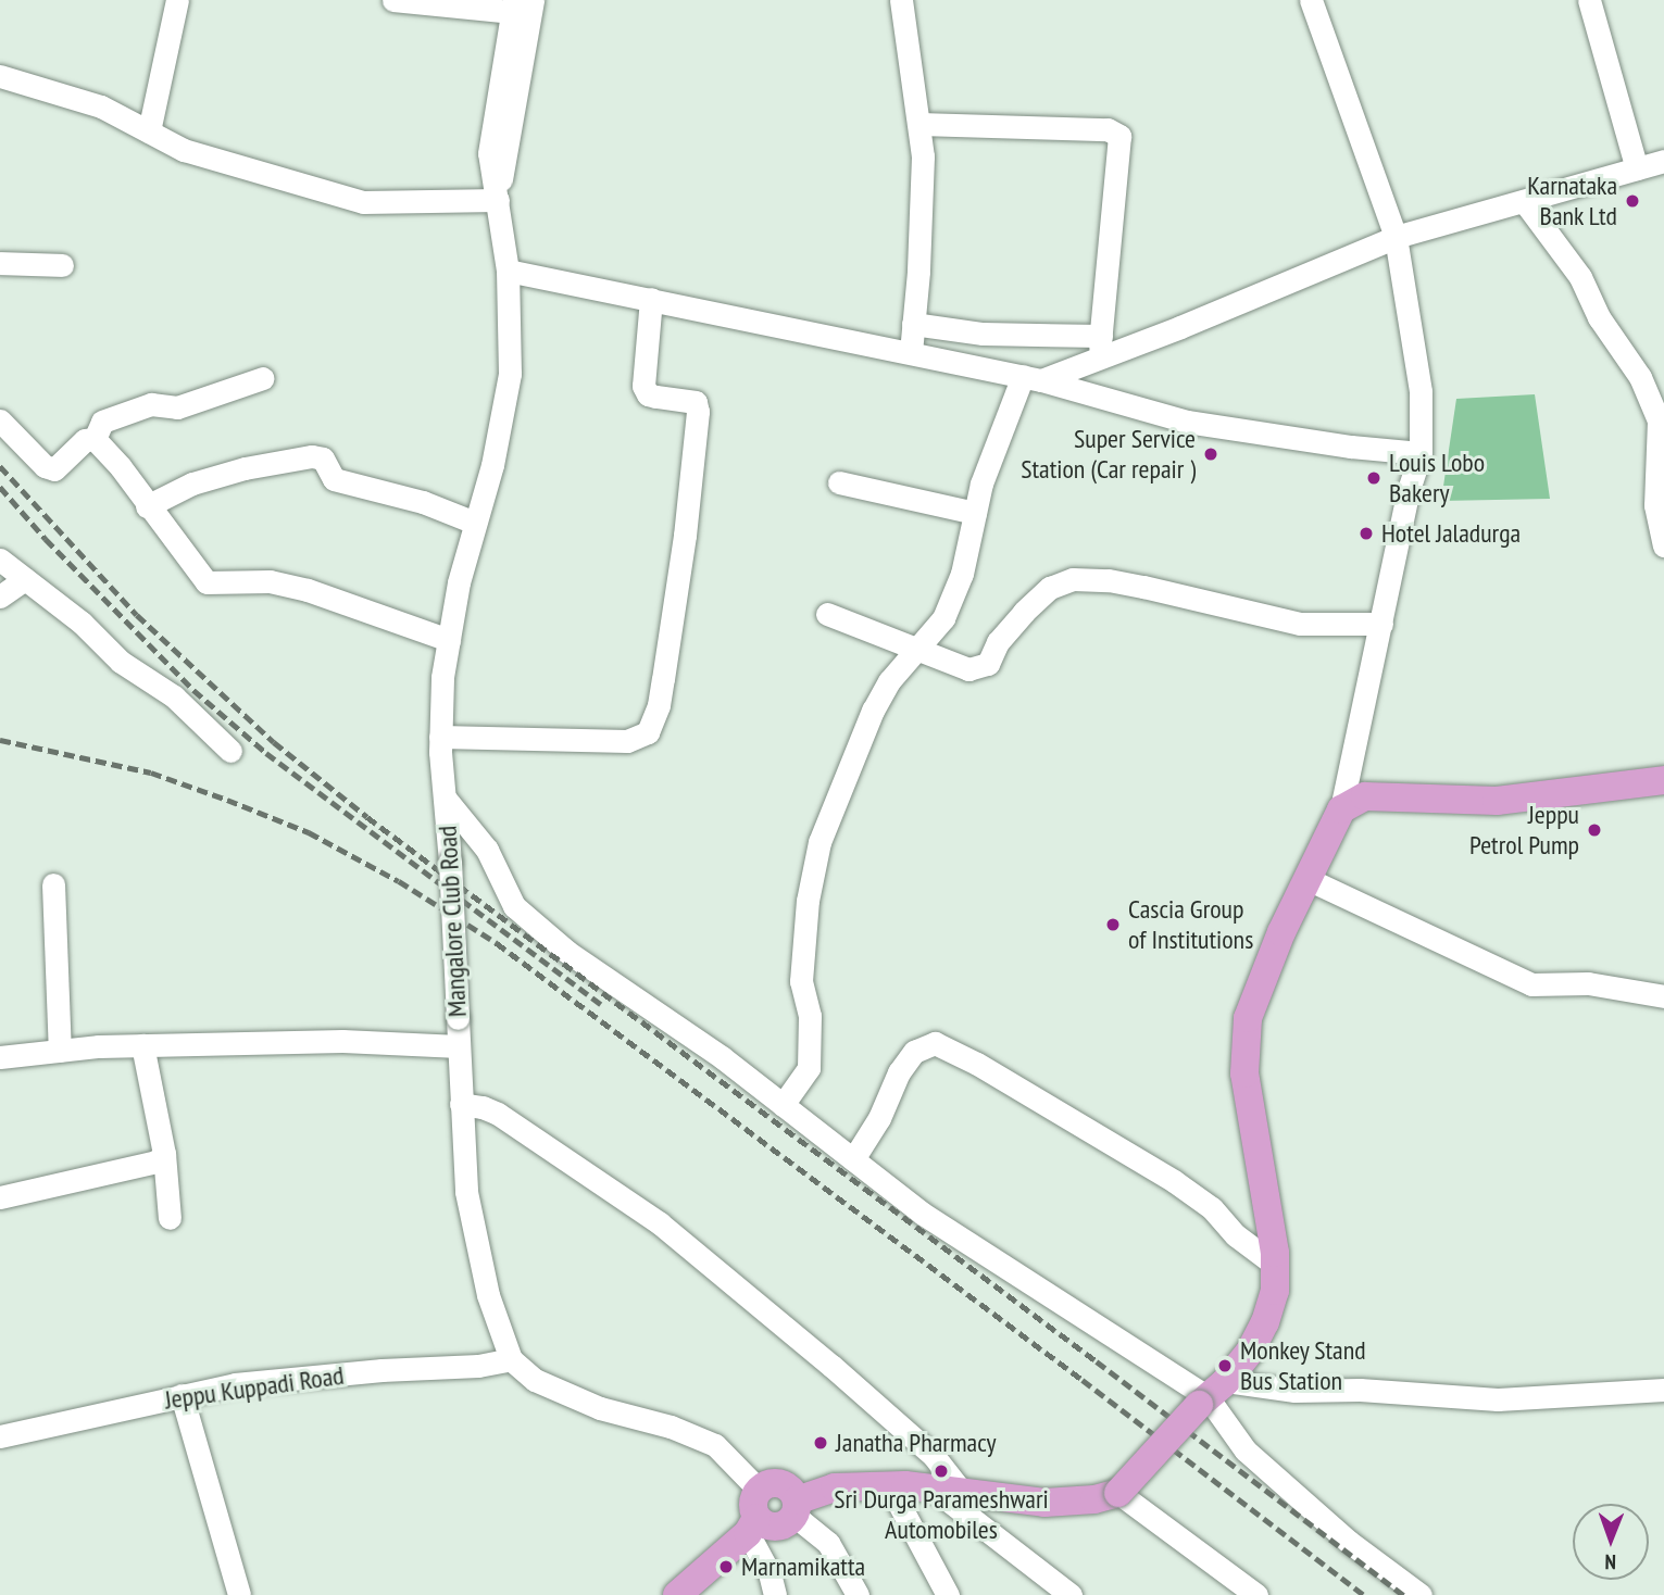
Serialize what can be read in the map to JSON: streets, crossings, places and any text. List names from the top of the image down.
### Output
{
  "streets": {
    "street": ["Mangalore Club Road", "Jeppu Kuppadi Road"]
  },
  "crossings": [
    ["Mangalore Club Road", "Jeppu Kuppadi Road"]
  ],
  "places": [
    "Karnataka Bank Ltd",
    "Super Service Station (Car repair )",
    "Louis Lobo Bakery",
    "Hotel Jaladurga",
    "Jeppu Petrol Pump",
    "Cascia Group of Institutions",
    "Monkey Stand Bus Station",
    "Janatha Pharmacy",
    "Sri Durga Parameshwari Automobiles",
    "Marnamikatta"
  ],
  "north": "bottom"
}
